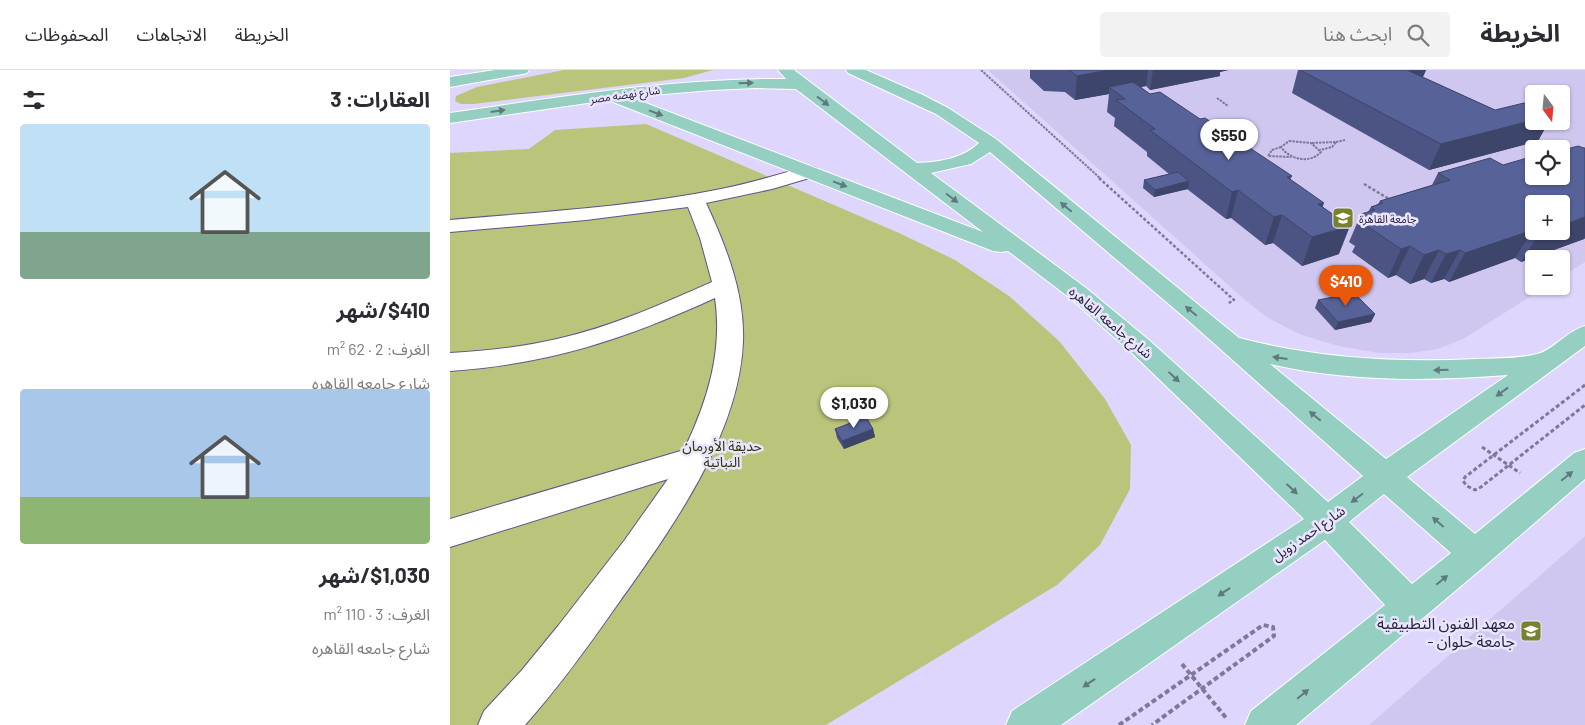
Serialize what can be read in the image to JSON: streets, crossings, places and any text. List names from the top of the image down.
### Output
{
  "streets": {
    "main road": ["شارع نهضه مصر", "شارع جامعه القاهره", "شارع احمد زويل"]
  },
  "crossings": [
    ["شارع نهضه مصر", "شارع جامعه القاهره"],
    ["شارع جامعه القاهره", "شارع احمد زويل"]
  ],
  "parks": ["حديقة الأورمان النباتية"],
  "places": {
    "school or university": ["جامعة القاهرة", "معهد الفنون التطبيقية - جامعة حلوان"]
  },
  "north": "bottom",
  "page": {
    "header": "الخريطة",
    "search": "ابحث هنا",
    "nav": ["الخريطة", "الاتجاهات", "المحفوظات"],
    "heading": "العقارات: 3",
    "map_buttons": ["+", "−"],
    "price": ["$550", "$410", "$1,030"],
    "list": [
      {
        "name": "$410/شهر",
        "note": "الغرف: 2 · 62 m² · شارع جامعه القاهره"
      },
      {
        "name": "$1,030/شهر",
        "note": "الغرف: 3 · 110 m² · شارع جامعه القاهره"
      }
    ]
  }
}
